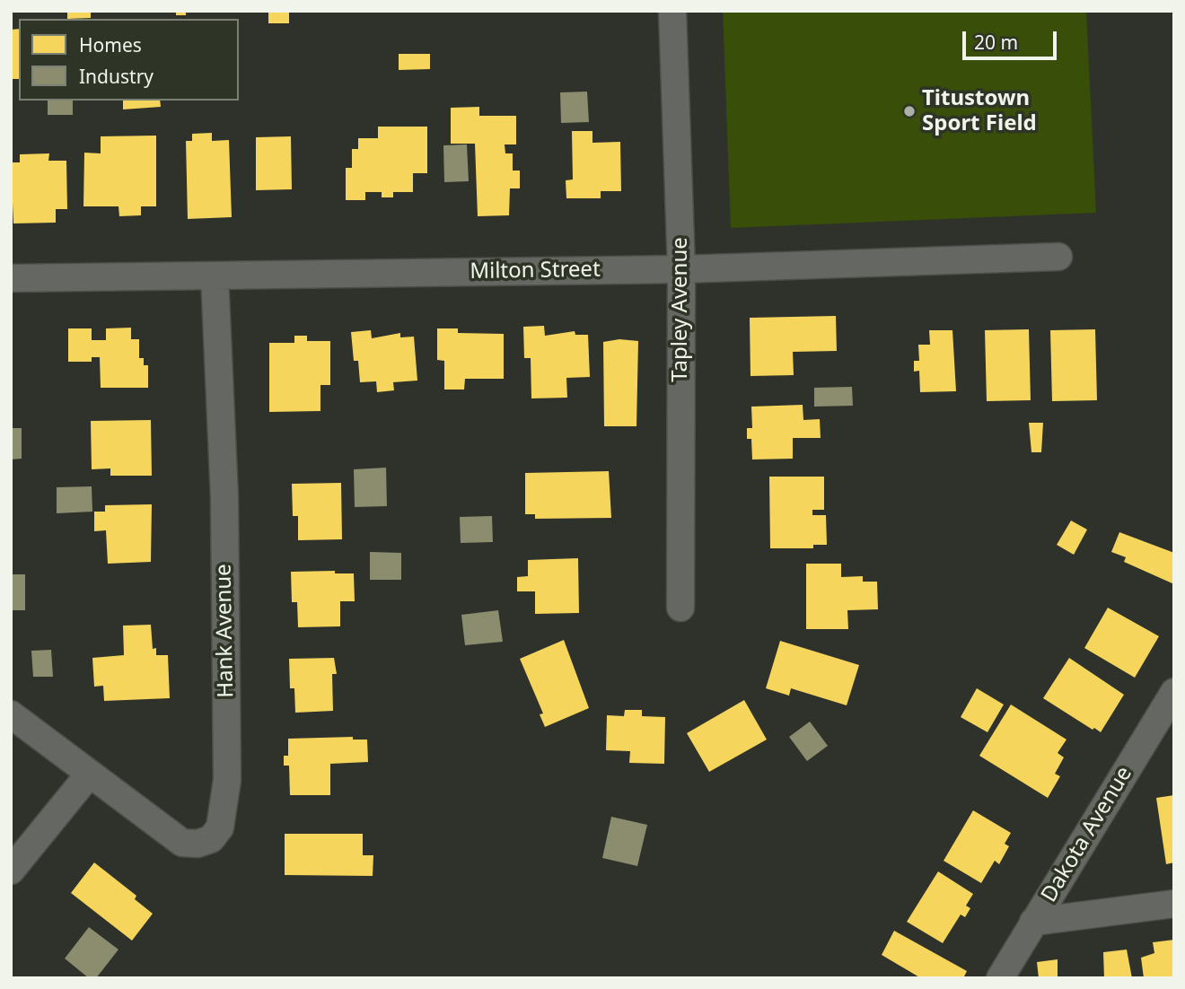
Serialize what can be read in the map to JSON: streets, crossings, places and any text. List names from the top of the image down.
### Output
{
  "streets": {
    "street": [
      "Milton Street",
      "Tapley Avenue",
      "Hank Avenue",
      "Dakota Avenue"
    ]
  },
  "crossings": [
    ["Milton Street", "Tapley Avenue"],
    ["Milton Street", "Hank Avenue"]
  ],
  "places": ["Titustown Sport Field"],
  "legend": ["Homes", "Industry"],
  "scale_bar": "20 m"
}
